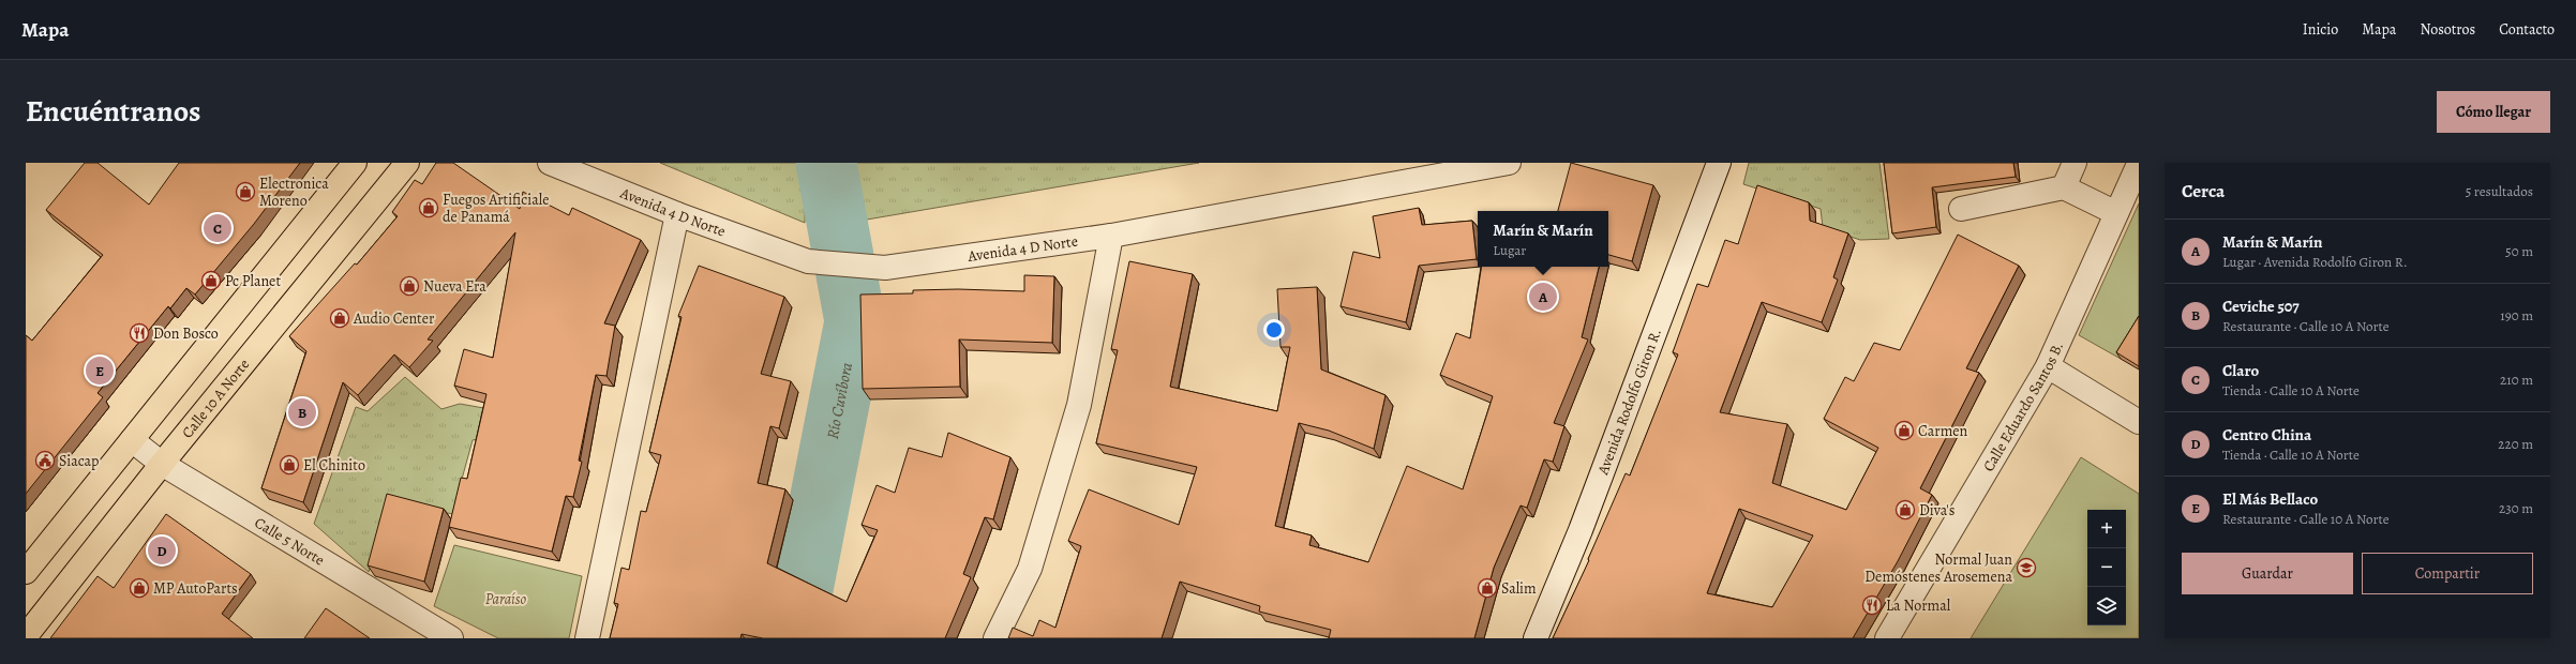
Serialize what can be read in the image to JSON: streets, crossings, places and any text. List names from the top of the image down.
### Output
{
  "streets": {
    "main road": ["Calle 10 A Norte"],
    "street": [
      "Avenida 4 D Norte",
      "Avenida Rodolfo Giron R.",
      "Calle Eduardo Santos B.",
      "Calle 5 Norte"
    ]
  },
  "crossings": [
    ["Calle 10 A Norte", "Calle 5 Norte"]
  ],
  "water": ["Río Cuvíbora"],
  "parks": ["Paraíso"],
  "places": {
    "shop": [
      "Electronica Moreno",
      "Fuegos Artificiale de Panamá",
      "Pc Planet",
      "Nueva Era",
      "Audio Center",
      "Carmen",
      "El Chinito",
      "Diva's",
      "MP AutoParts",
      "Salim"
    ],
    "restaurant": ["Don Bosco", "La Normal"],
    "public building": ["Siacap"],
    "school or university": ["Normal Juan Demóstenes Arosemena"]
  },
  "page": {
    "header": "Mapa",
    "nav": [
      "Inicio",
      "Mapa",
      "Nosotros",
      "Contacto"
    ],
    "title": "Encuéntranos",
    "buttons": [
      "Cómo llegar",
      ["Guardar", "Compartir"]
    ],
    "heading": ["Cerca", "5 resultados"],
    "popup": ["Marín & Marín", "Lugar"],
    "pins": [
      "C",
      "A",
      "E",
      "B",
      "D"
    ],
    "list": [
      {
        "mark": "A",
        "name": "Marín & Marín",
        "note": "Lugar · Avenida Rodolfo Giron R.",
        "value": "50 m"
      },
      {
        "mark": "B",
        "name": "Ceviche 507",
        "note": "Restaurante · Calle 10 A Norte",
        "value": "190 m"
      },
      {
        "mark": "C",
        "name": "Claro",
        "note": "Tienda · Calle 10 A Norte",
        "value": "210 m"
      },
      {
        "mark": "D",
        "name": "Centro China",
        "note": "Tienda · Calle 10 A Norte",
        "value": "220 m"
      },
      {
        "mark": "E",
        "name": "El Más Bellaco",
        "note": "Restaurante · Calle 10 A Norte",
        "value": "230 m"
      }
    ],
    "map_buttons": ["+", "−"]
  }
}
